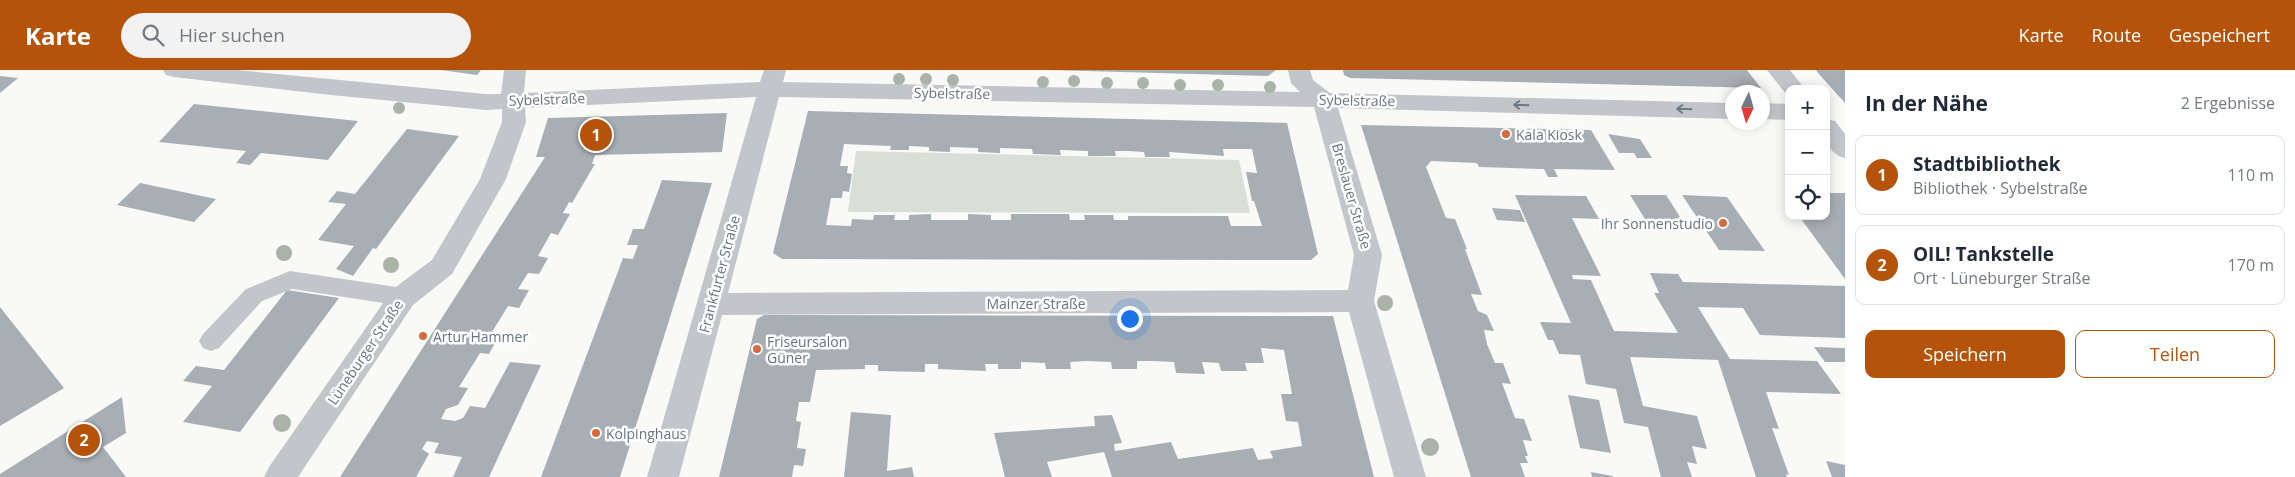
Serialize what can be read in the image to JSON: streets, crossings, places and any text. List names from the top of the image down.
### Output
{
  "streets": {
    "street": [
      "Sybelstraße",
      "Breslauer Straße",
      "Frankfurter Straße",
      "Mainzer Straße",
      "Lüneburger Straße"
    ]
  },
  "crossings": [
    ["Sybelstraße", "Breslauer Straße"],
    ["Sybelstraße", "Frankfurter Straße"],
    ["Sybelstraße", "Lüneburger Straße"],
    ["Breslauer Straße", "Mainzer Straße"],
    ["Frankfurter Straße", "Mainzer Straße"]
  ],
  "places": [
    "Kala Kiosk",
    "Ihr Sonnenstudio",
    "Artur Hammer",
    "Friseursalon Güner",
    "Kolpinghaus"
  ],
  "north": "bottom",
  "page": {
    "header": "Karte",
    "search": "Hier suchen",
    "nav": ["Karte", "Route", "Gespeichert"],
    "heading": ["In der Nähe", "2 Ergebnisse"],
    "map_buttons": ["+", "−"],
    "pins": ["1", "2"],
    "list": [
      {
        "mark": "1",
        "name": "Stadtbibliothek",
        "note": "Bibliothek · Sybelstraße",
        "value": "110 m"
      },
      {
        "mark": "2",
        "name": "OIL! Tankstelle",
        "note": "Ort · Lüneburger Straße",
        "value": "170 m"
      }
    ],
    "buttons": ["Speichern", "Teilen"]
  }
}
